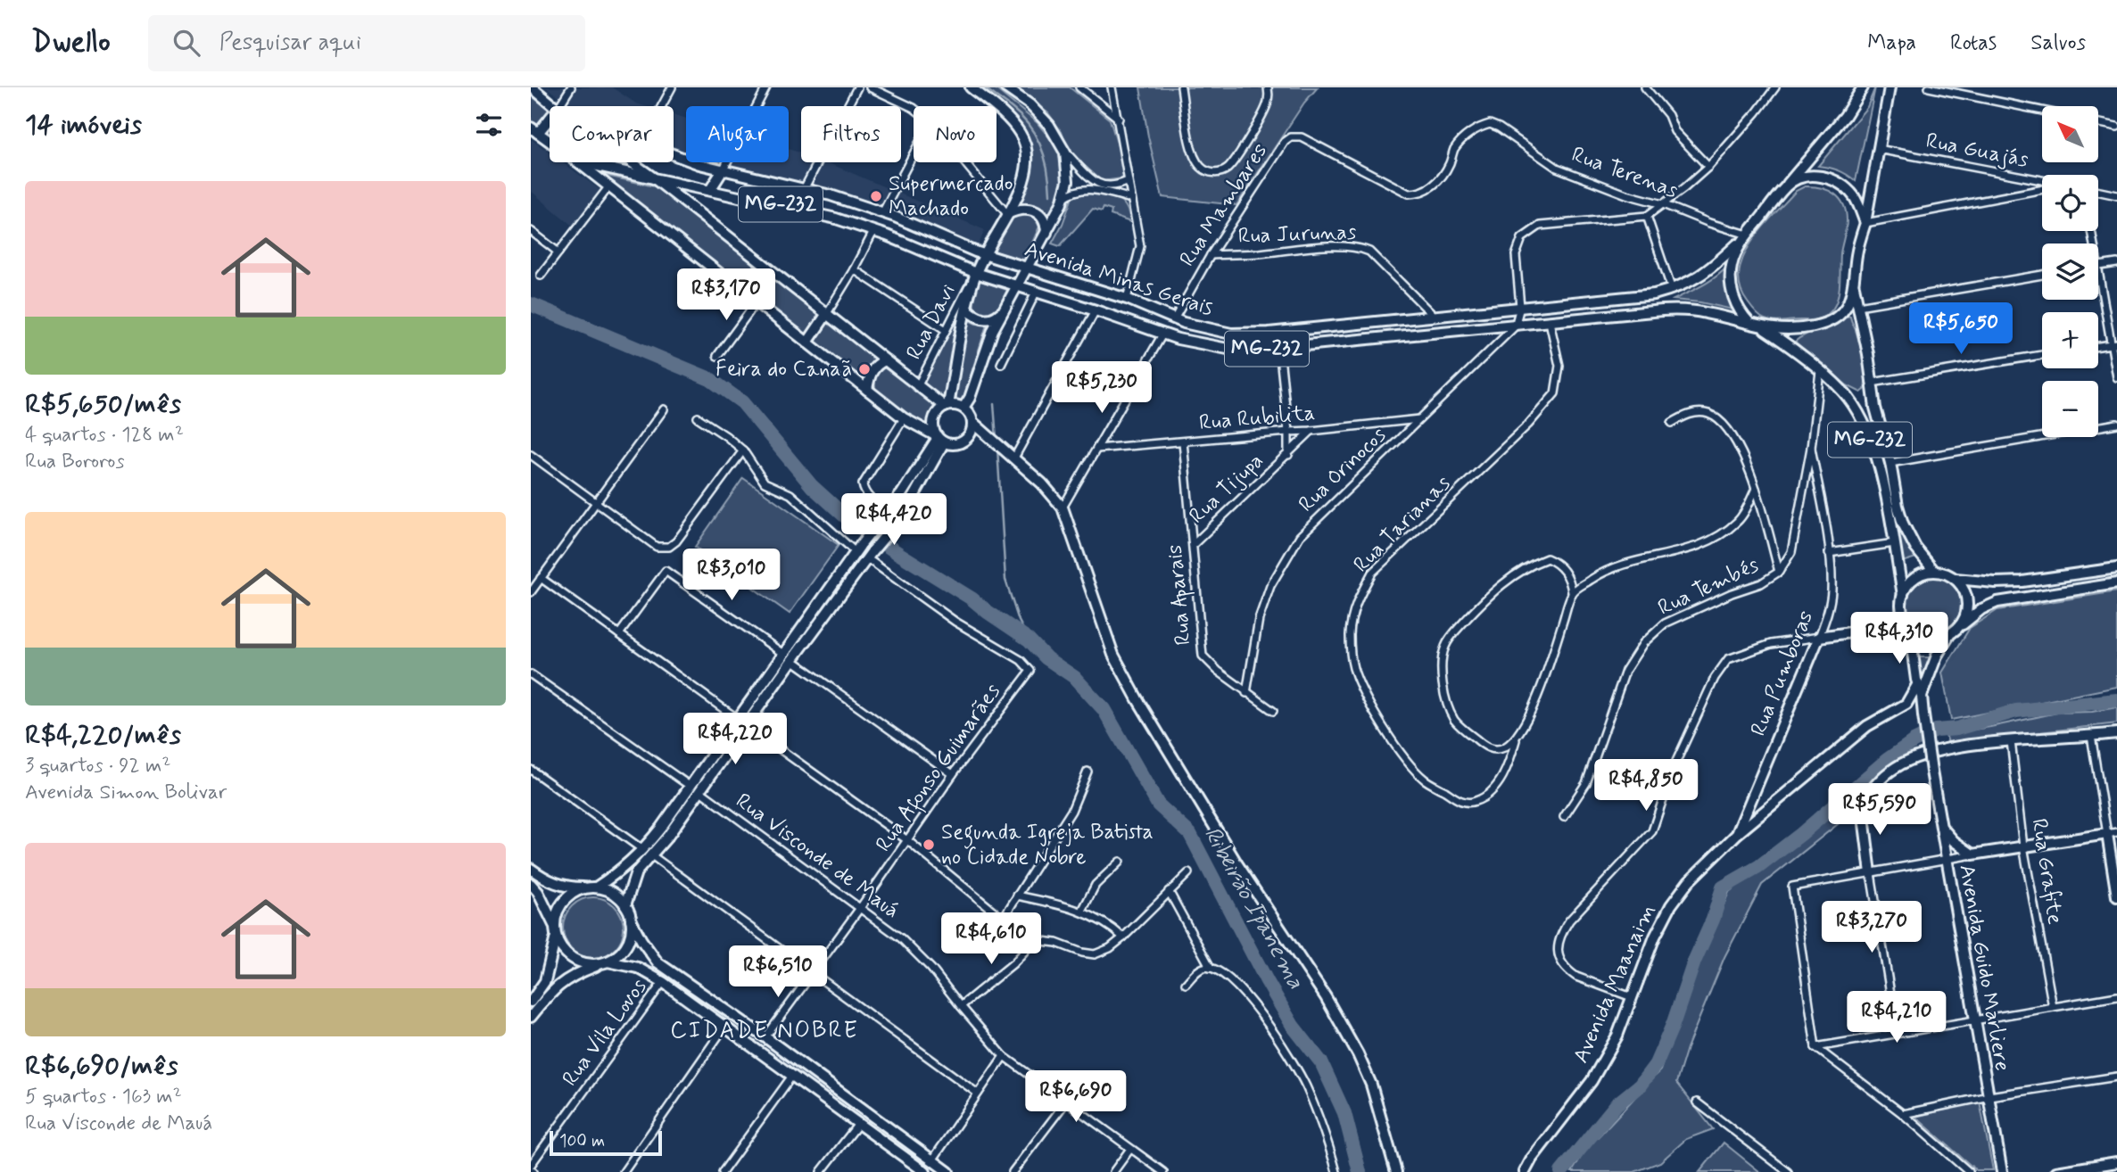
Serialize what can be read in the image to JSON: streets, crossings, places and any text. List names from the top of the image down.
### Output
{
  "streets": {
    "main road": [
      "MG-232",
      "Avenida Minas Gerais",
      "Rua Pumboras",
      "Avenida Guido Marliere",
      "Avenida Maanaim"
    ],
    "street": [
      "Rua Guajás",
      "Rua Terenas",
      "Rua Mambares",
      "Rua Jurunas",
      "Rua Davi",
      "Rua Rubilita",
      "Rua Orinocos",
      "Rua Tijupa",
      "Rua Tarianas",
      "Rua Tembés",
      "Rua Aparais",
      "Rua Afonso Guimarães",
      "Rua Visconde de Mauá",
      "Rua Grafite",
      "Rua Vila Lovos"
    ]
  },
  "crossings": [
    ["Rua Terenas", "MG-232"],
    ["Rua Terenas", "Rua Mambares"],
    ["Rua Terenas", "Avenida Minas Gerais"],
    ["MG-232", "Avenida Minas Gerais"],
    ["MG-232", "Rua Tembés"],
    ["MG-232", "Avenida Guido Marliere"],
    ["Rua Mambares", "Rua Jurunas"],
    ["Rua Mambares", "Avenida Minas Gerais"],
    ["Rua Jurunas", "Avenida Minas Gerais"],
    ["Avenida Minas Gerais", "Rua Davi"],
    ["Avenida Minas Gerais", "Rua Orinocos"],
    ["Avenida Minas Gerais", "Rua Tarianas"],
    ["Rua Rubilita", "Rua Orinocos"],
    ["Rua Rubilita", "Rua Tijupa"],
    ["Rua Rubilita", "Rua Aparais"],
    ["Rua Orinocos", "Rua Aparais"],
    ["Rua Tijupa", "Rua Aparais"],
    ["Rua Tembés", "Rua Pumboras"],
    ["Rua Pumboras", "Avenida Maanaim"],
    ["Rua Afonso Guimarães", "Rua Visconde de Mauá"],
    ["Avenida Guido Marliere", "Avenida Maanaim"]
  ],
  "districts": ["CIDADE NOBRE"],
  "water": ["Ribeirão Ipanema"],
  "places": ["Supermercado Machado", "Feira do Canaã", "Segunda Igreja Batista no Cidade Nobre"],
  "scale_bar": "100 m",
  "north": "top left",
  "page": {
    "header": "Dwello",
    "search": "Pesquisar aqui",
    "nav": ["Mapa", "Rotas", "Salvos"],
    "heading": "14 imóveis",
    "map_buttons": ["+", "−"],
    "chip": [
      "Comprar",
      "Alugar",
      "Filtros",
      "Novo"
    ],
    "list": [
      {
        "name": "R$5,650/mês",
        "note": "4 quartos · 128 m² · Rua Bororos"
      },
      {
        "name": "R$4,220/mês",
        "note": "3 quartos · 92 m² · Avenida Simon Bolivar"
      },
      {
        "name": "R$6,690/mês",
        "note": "5 quartos · 163 m² · Rua Visconde de Mauá"
      }
    ],
    "price": [
      "R$3,170",
      "R$5,650",
      "R$5,230",
      "R$4,420",
      "R$3,010",
      "R$4,310",
      "R$4,220",
      "R$4,850",
      "R$5,590",
      "R$3,270",
      "R$4,610",
      "R$6,510",
      "R$4,210",
      "R$6,690"
    ],
    "scale": "100 m"
  }
}
